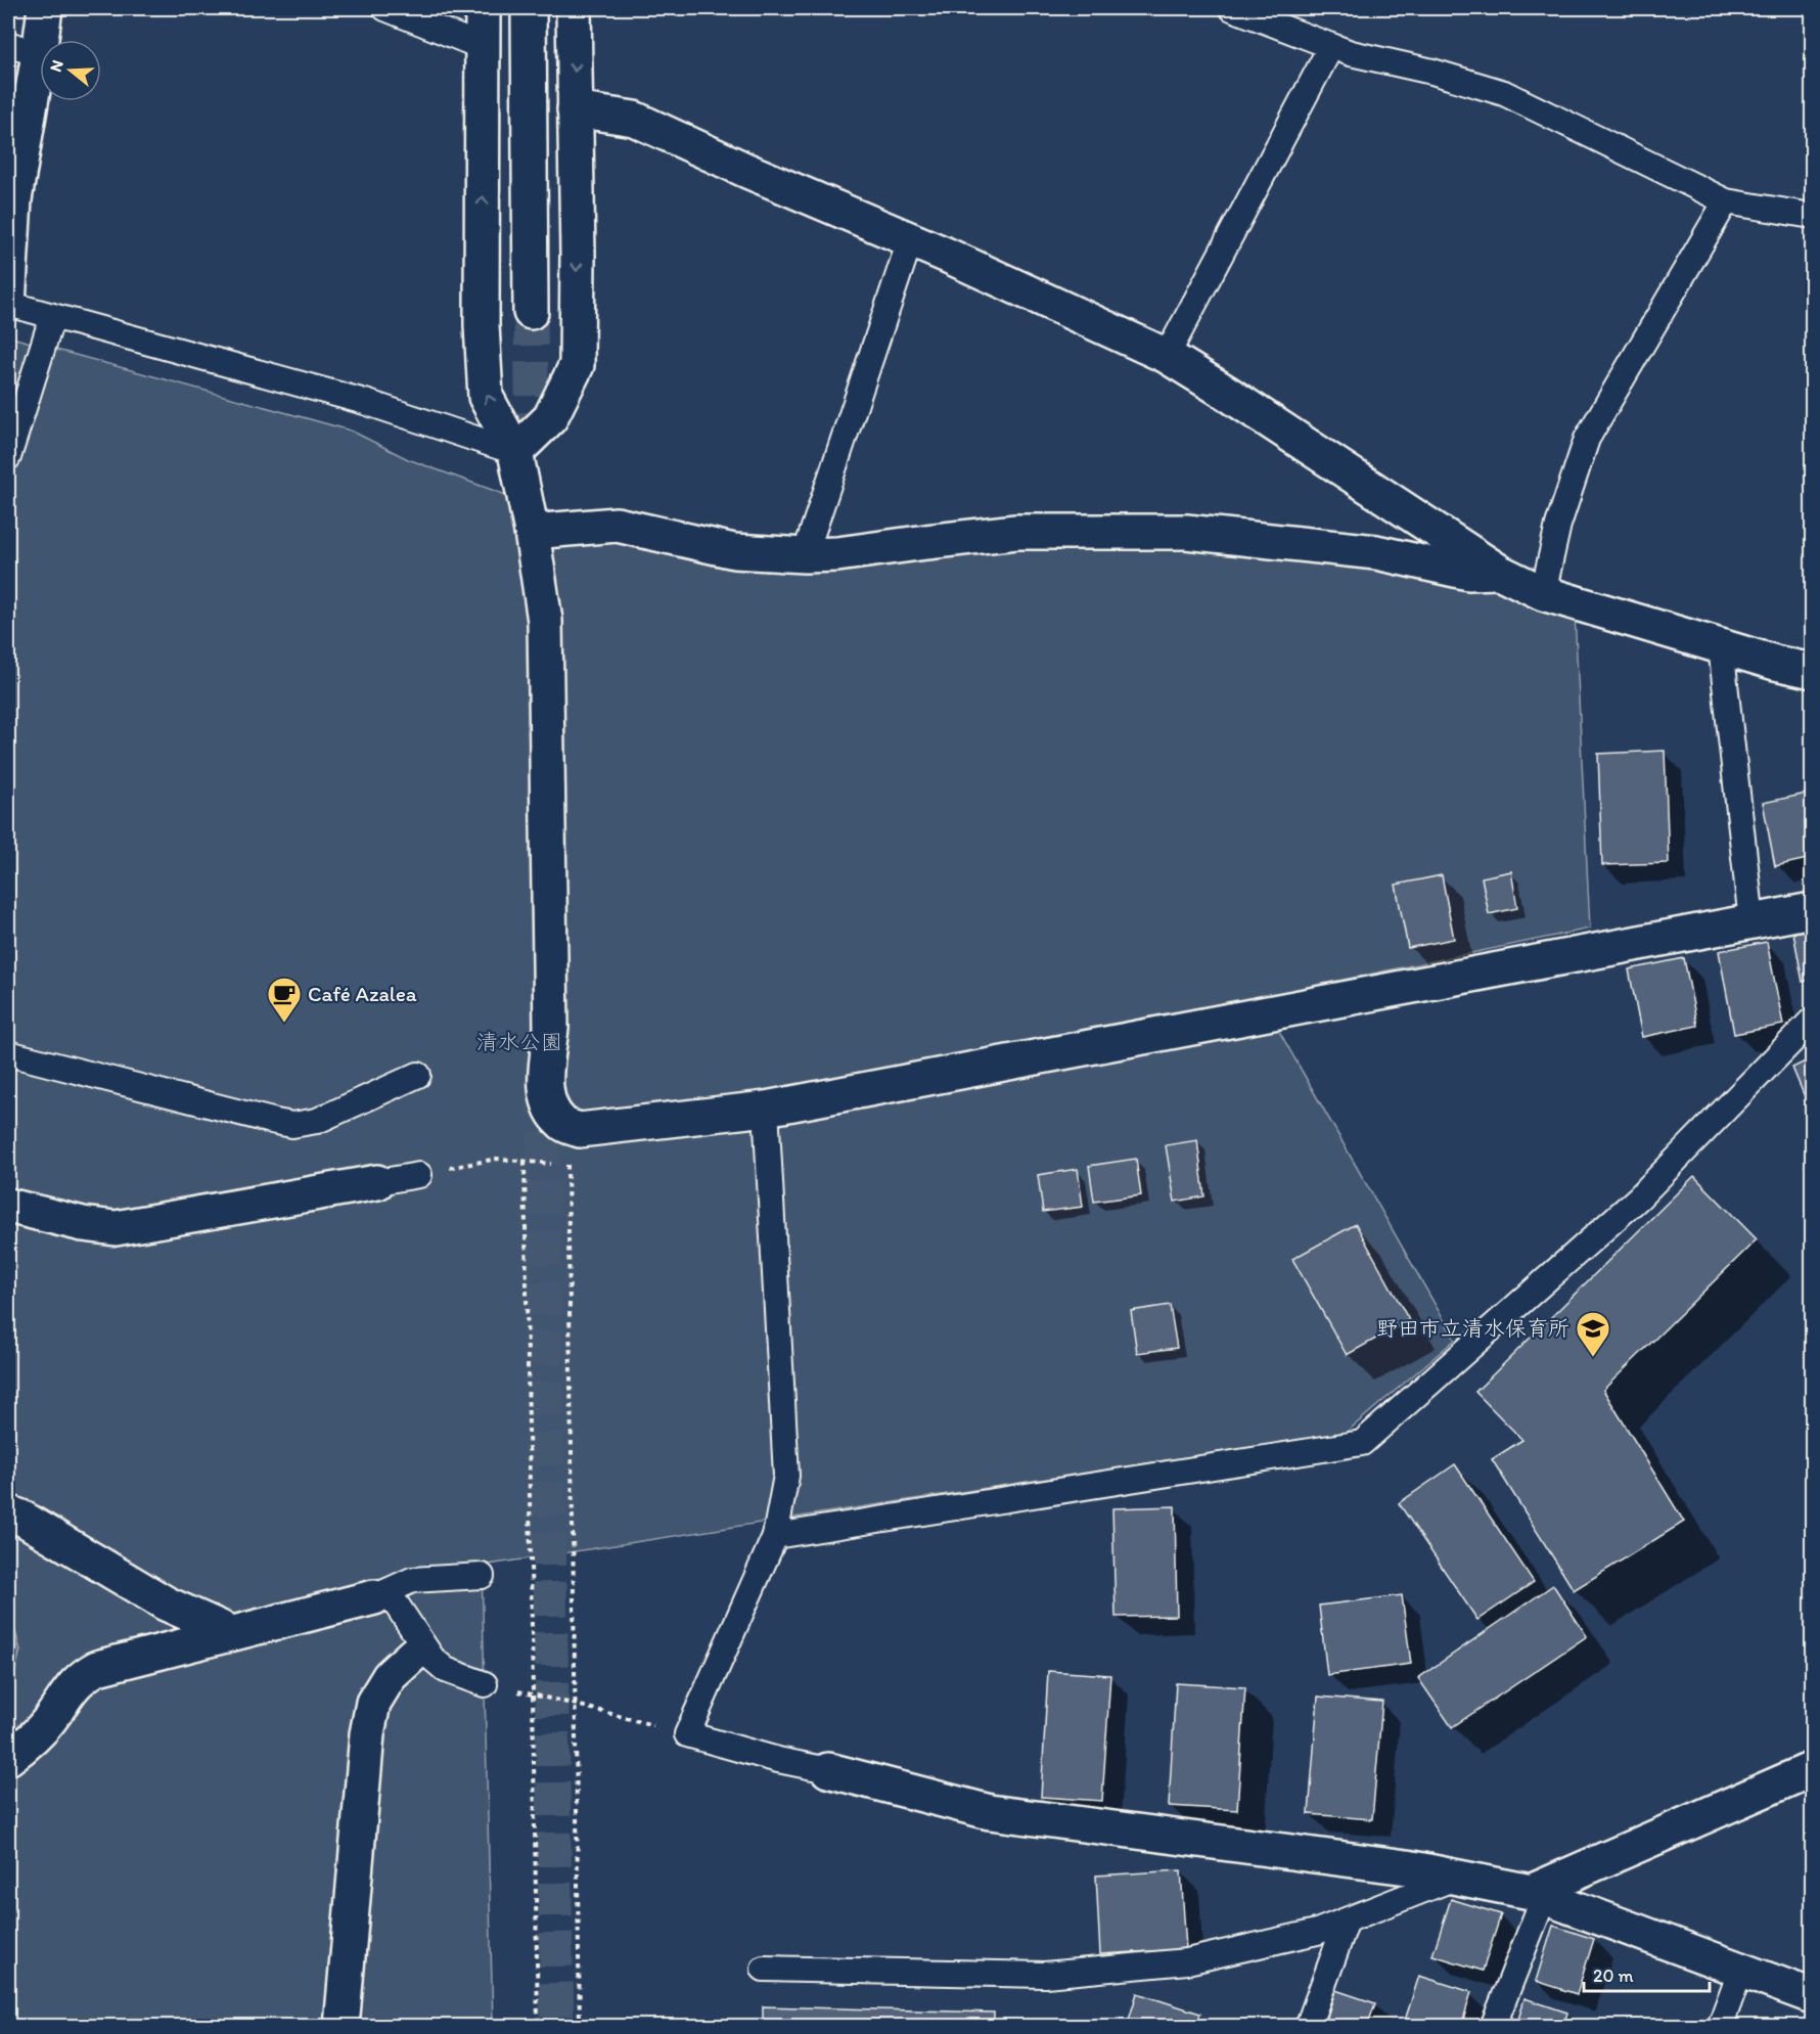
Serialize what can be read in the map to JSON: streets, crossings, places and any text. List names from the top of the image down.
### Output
{
  "parks": ["清水公園"],
  "places": {
    "cafe": ["Café Azalea"],
    "school or university": ["野田市立清水保育所"]
  },
  "scale_bar": "20 m",
  "north": "left"
}
